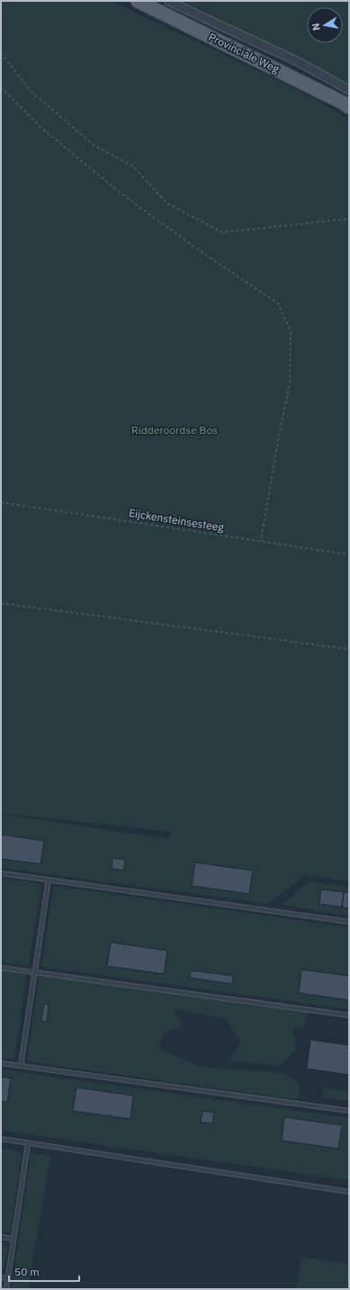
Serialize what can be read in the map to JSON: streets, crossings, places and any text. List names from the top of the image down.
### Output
{
  "streets": {
    "main road": ["Provinciale Weg"],
    "path": ["Eijckensteinsesteeg"]
  },
  "parks": ["Ridderoordse Bos"],
  "scale_bar": "50 m",
  "north": "left"
}
